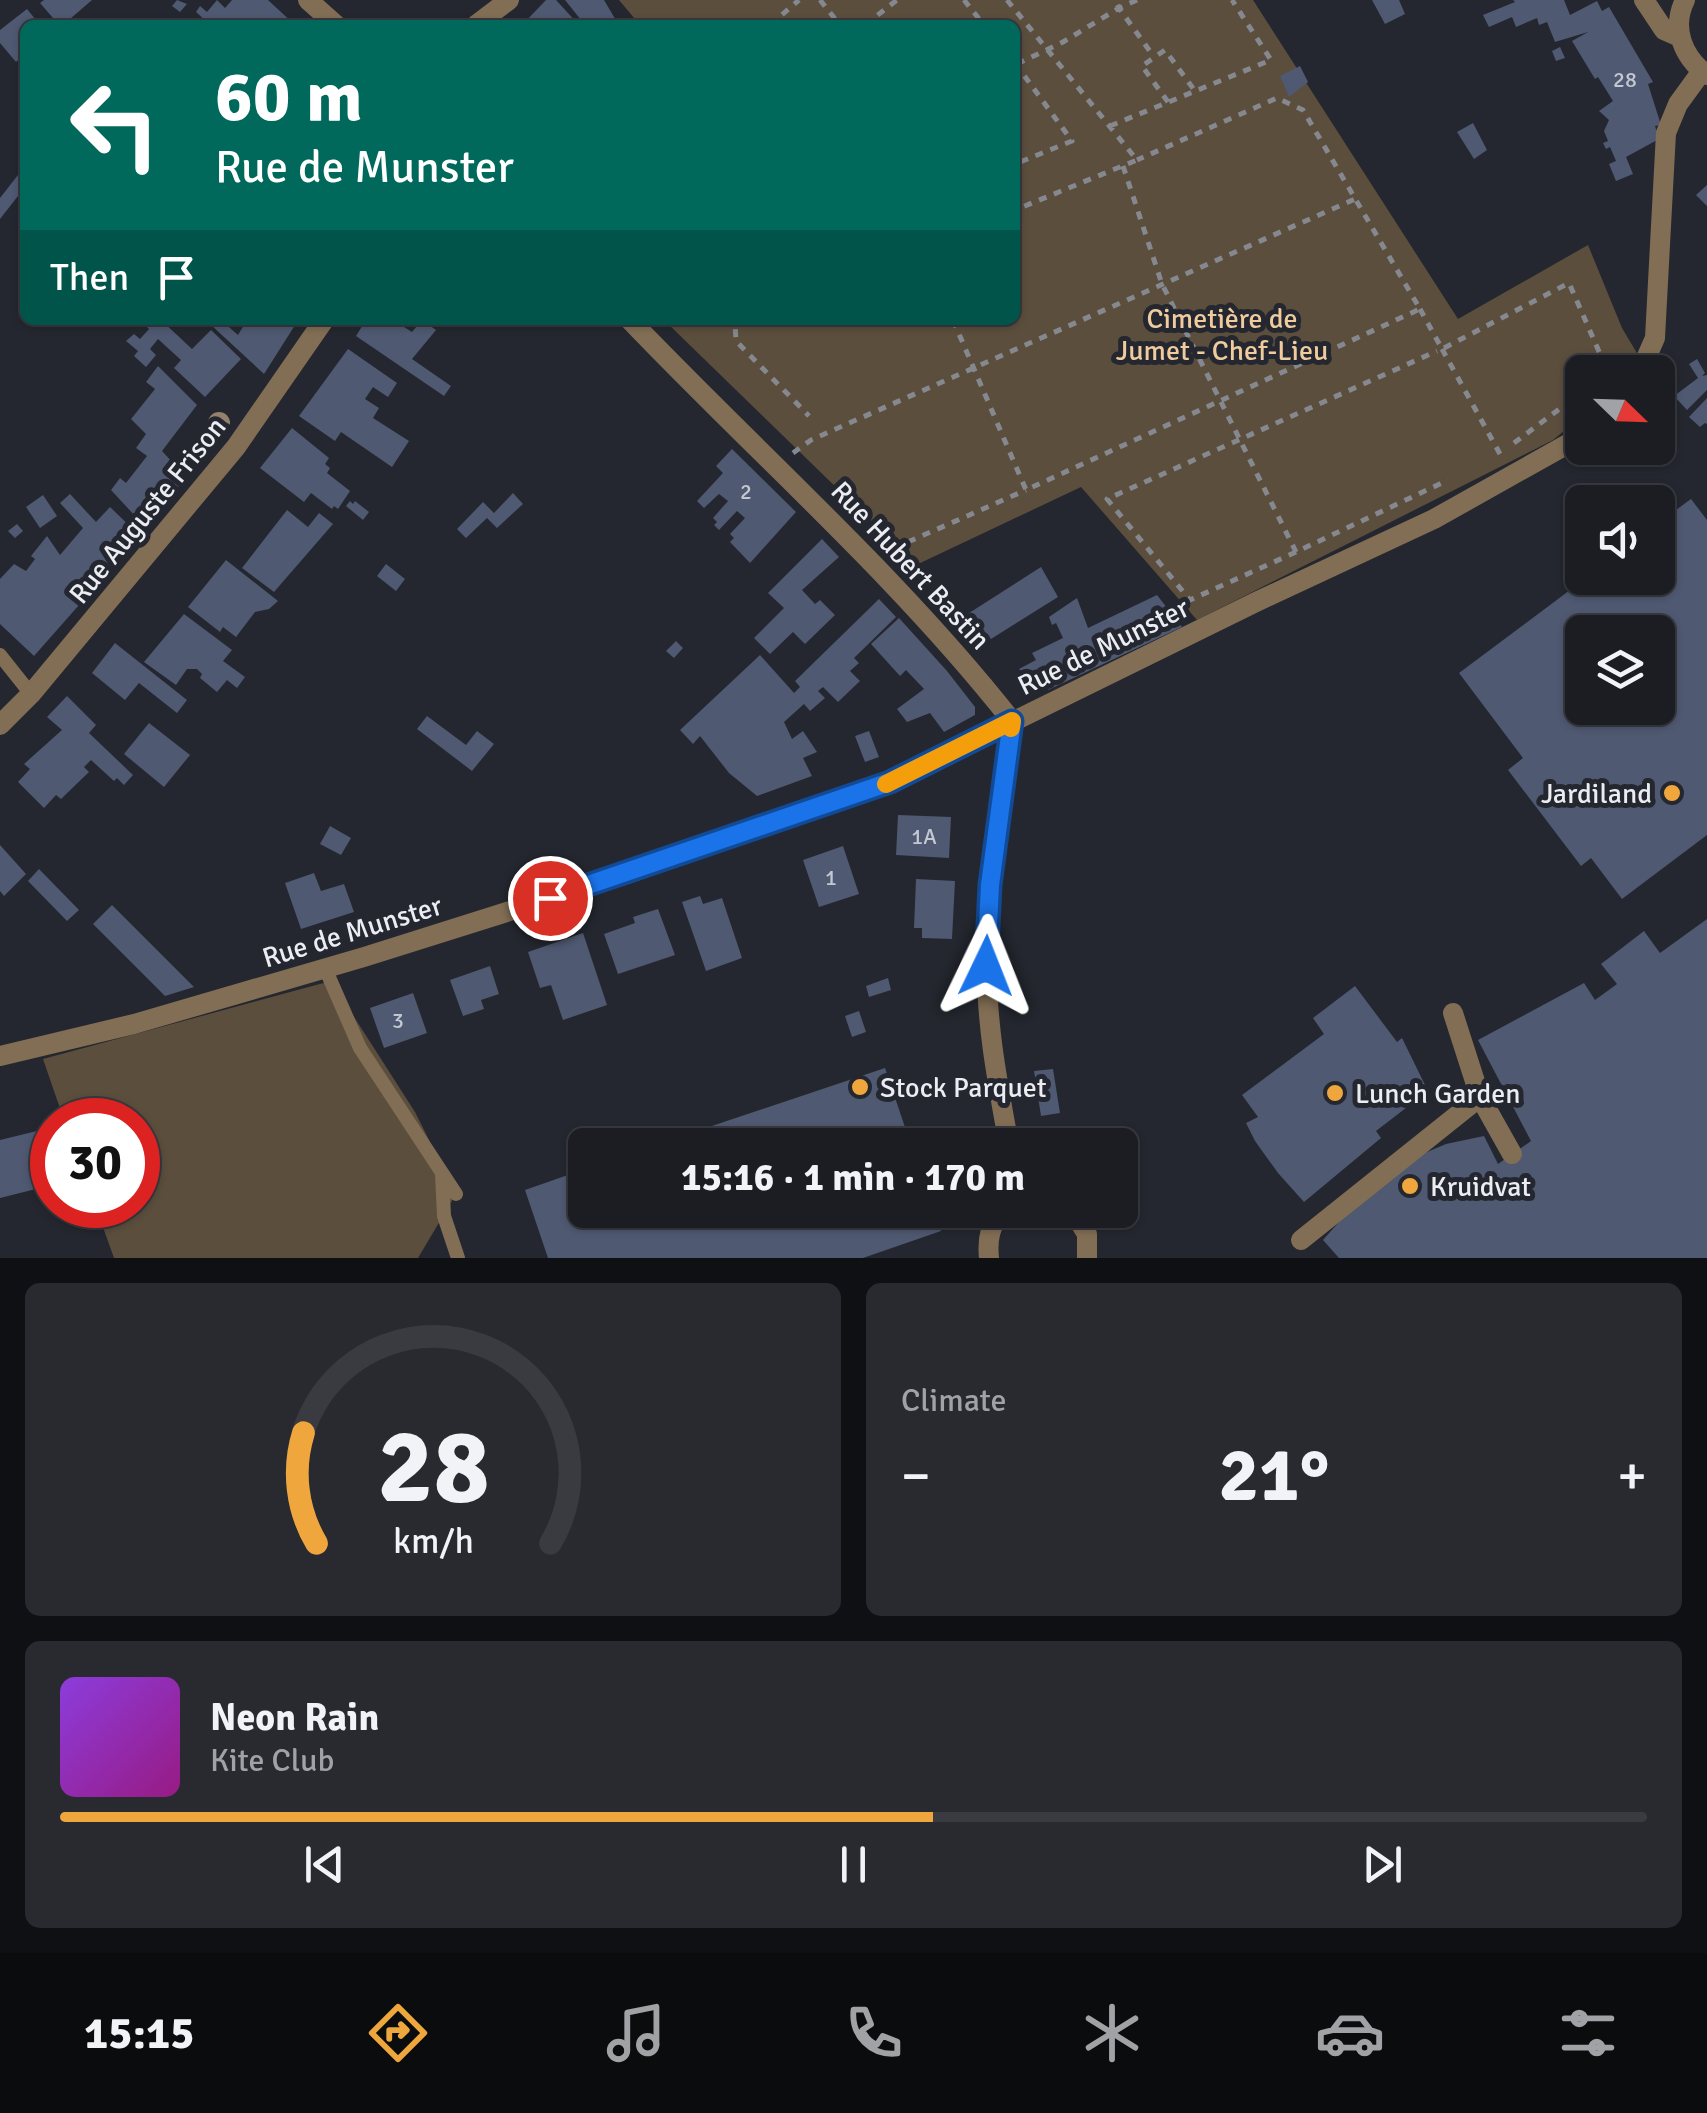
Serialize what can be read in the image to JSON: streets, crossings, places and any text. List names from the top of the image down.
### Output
{
  "streets": {
    "street": ["Rue Auguste Frison", "Rue Hubert Bastin", "Rue de Munster"]
  },
  "crossings": [
    ["Rue Hubert Bastin", "Rue de Munster"]
  ],
  "parks": ["Cimetière de Jumet - Chef-Lieu"],
  "places": [
    "Jardiland",
    "Stock Parquet",
    "Lunch Garden",
    "Kruidvat"
  ],
  "house_numbers": [
    "28",
    "2",
    "1A",
    "1",
    "3"
  ],
  "north": "bottom right",
  "page": {
    "turn": ["60 m", "Rue de Munster"],
    "then": "Then",
    "limit": "30",
    "trip": "15:16 · 1 min · 170 m",
    "tile": "Climate",
    "heat": ["−", "21°", "+"],
    "song": ["Neon Rain", "Kite Club"],
    "tabs": "15:15",
    "gauge": ["28", "km/h"]
  }
}
